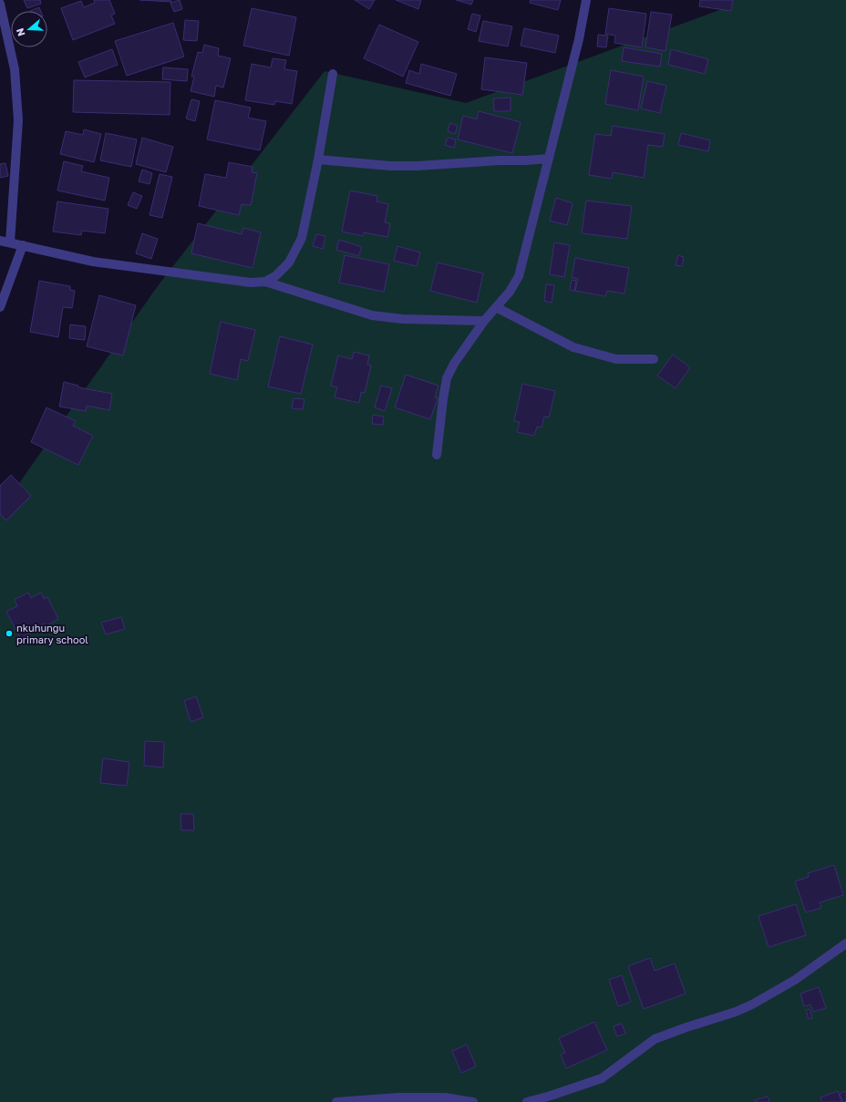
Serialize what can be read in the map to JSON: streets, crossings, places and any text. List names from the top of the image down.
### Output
{
  "places": ["nkuhungu primary school"],
  "north": "left"
}
